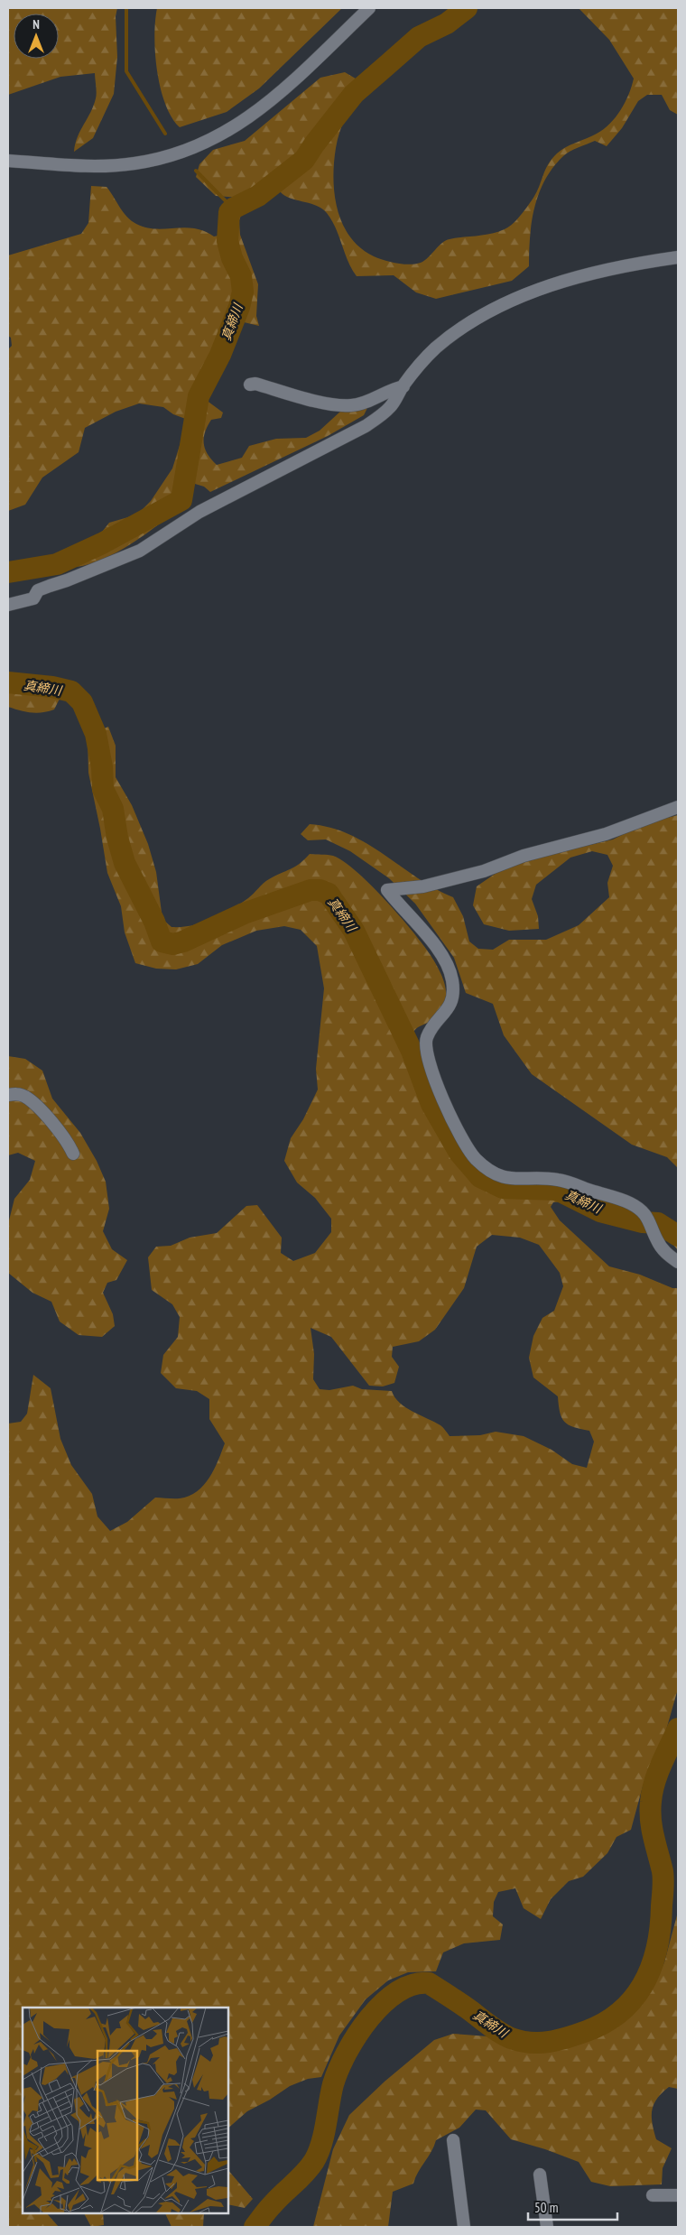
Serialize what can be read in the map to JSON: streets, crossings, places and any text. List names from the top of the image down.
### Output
{
  "water": ["真締川"],
  "scale_bar": "50 m",
  "north": "top"
}
